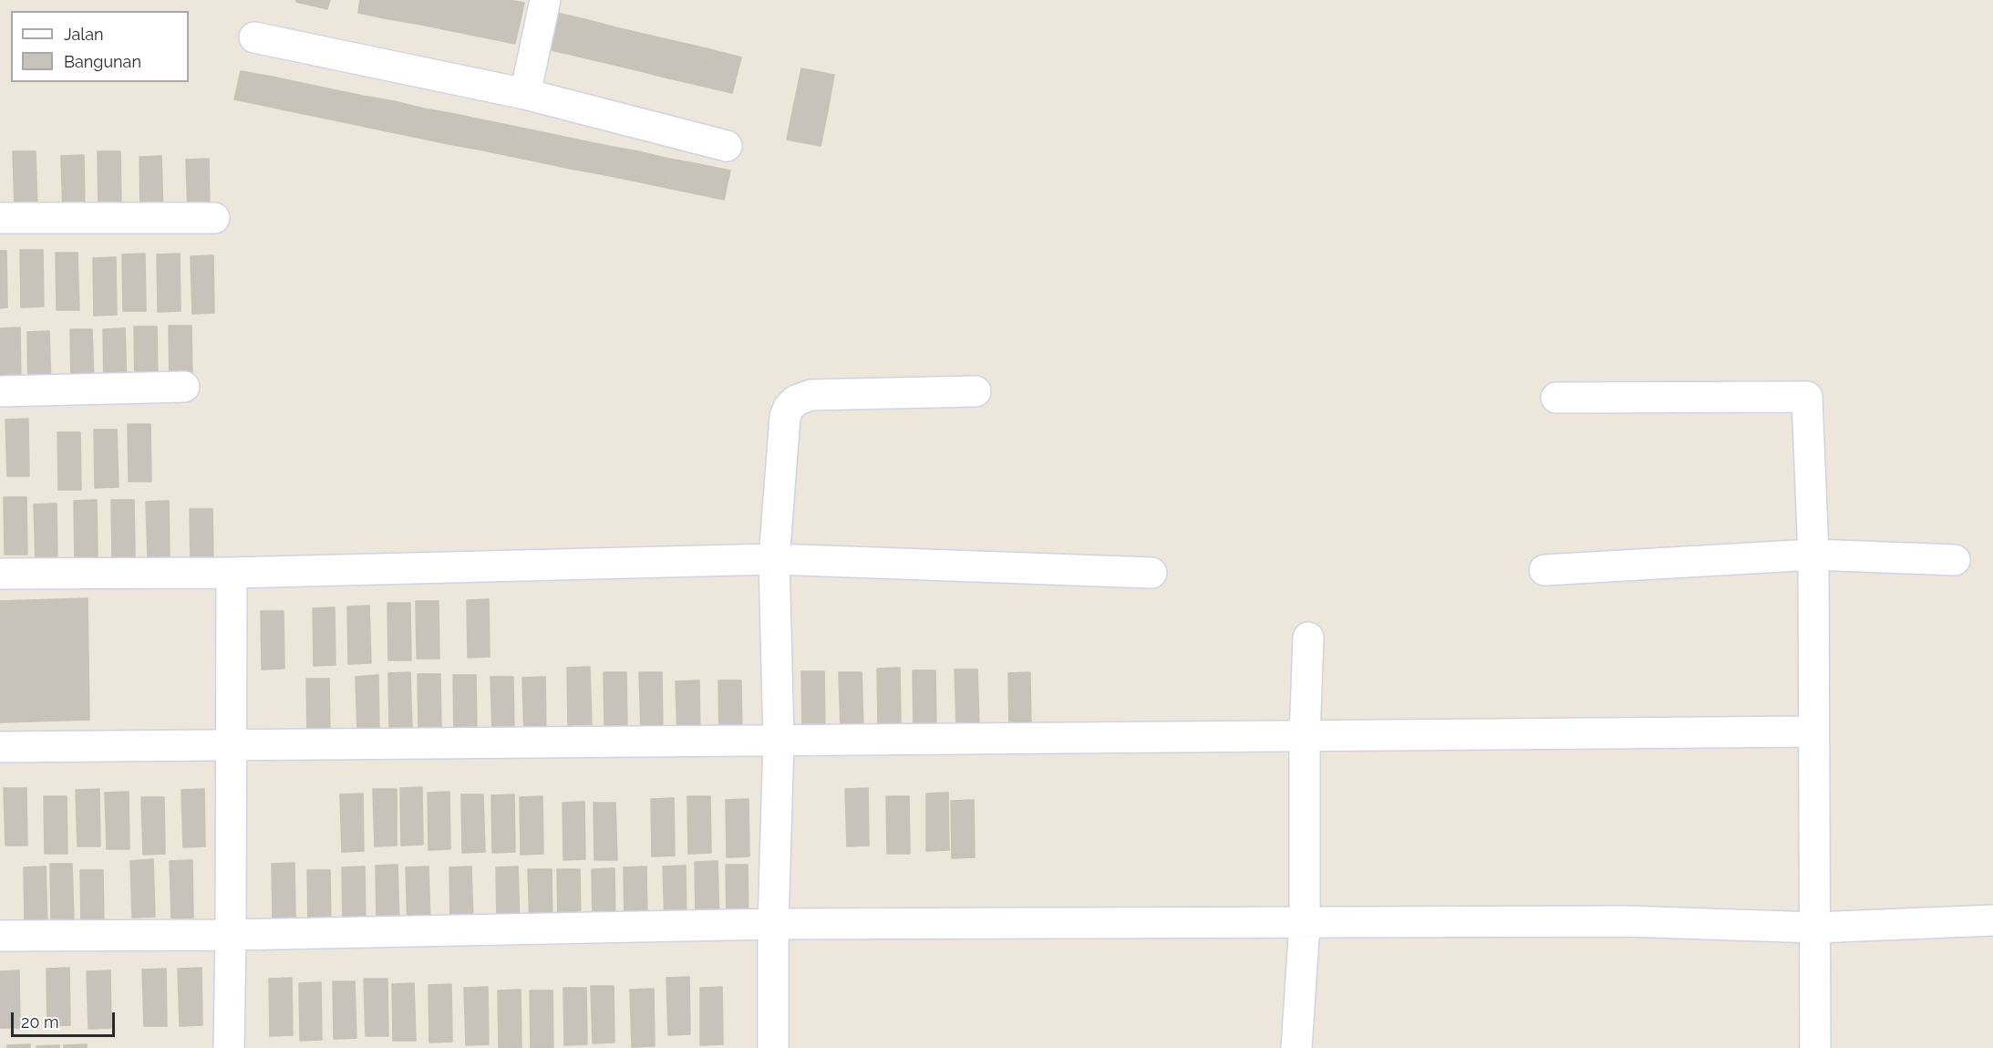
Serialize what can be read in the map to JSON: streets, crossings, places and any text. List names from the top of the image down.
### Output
{
  "legend": ["Jalan", "Bangunan"],
  "scale_bar": "20 m"
}
